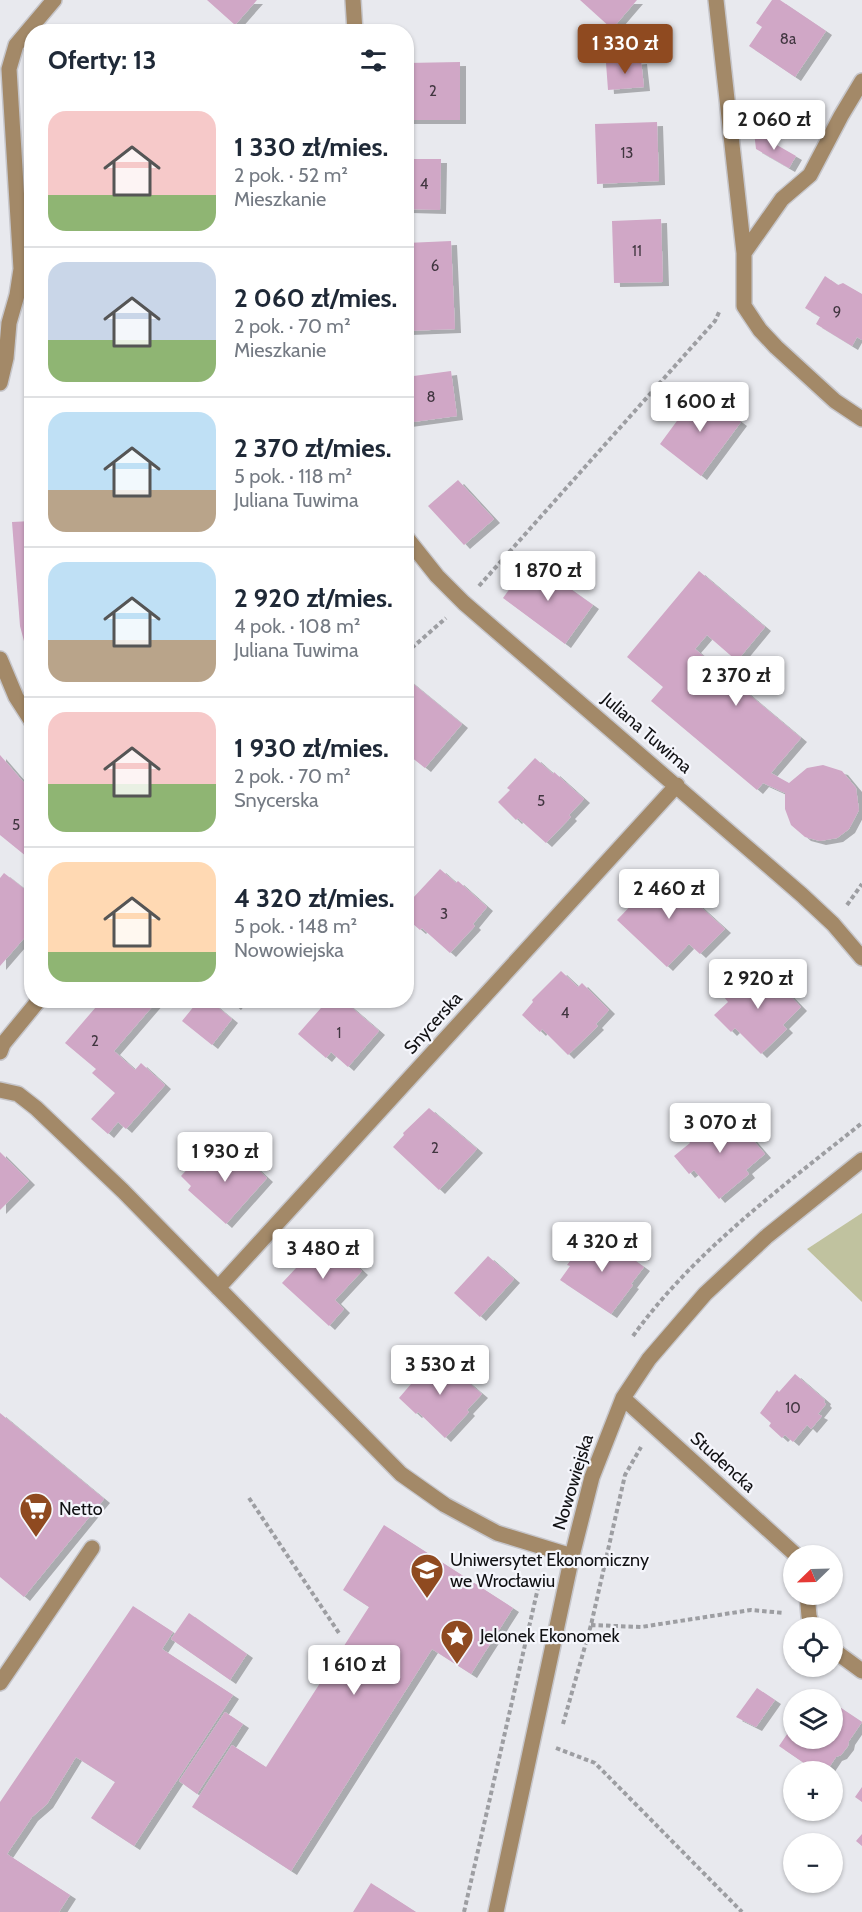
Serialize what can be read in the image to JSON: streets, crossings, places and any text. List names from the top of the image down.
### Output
{
  "streets": {
    "street": [
      "Juliana Tuwima",
      "Snycerska",
      "Studencka",
      "Nowowiejska"
    ]
  },
  "crossings": [
    ["Juliana Tuwima", "Snycerska"],
    ["Studencka", "Nowowiejska"]
  ],
  "places": {
    "supermarket": ["Netto"],
    "school or university": ["Uniwersytet Ekonomiczny we Wrocławiu"],
    "place": ["Jelonek Ekonomek"]
  },
  "house_numbers": [
    "8a",
    "2",
    "13",
    "4",
    "11",
    "6",
    "9",
    "8",
    "5",
    "5",
    "3",
    "4",
    "1",
    "2",
    "2",
    "10"
  ],
  "north": "bottom left",
  "page": {
    "price": [
      "1 330 zł",
      "2 060 zł",
      "1 600 zł",
      "1 870 zł",
      "2 370 zł",
      "2 460 zł",
      "2 920 zł",
      "3 070 zł",
      "1 930 zł",
      "4 320 zł",
      "3 480 zł",
      "3 530 zł",
      "1 610 zł"
    ],
    "heading": "Oferty: 13",
    "list": [
      {
        "name": "1 330 zł/mies.",
        "note": "2 pok. · 52 m² · Mieszkanie"
      },
      {
        "name": "2 060 zł/mies.",
        "note": "2 pok. · 70 m² · Mieszkanie"
      },
      {
        "name": "2 370 zł/mies.",
        "note": "5 pok. · 118 m² · Juliana Tuwima"
      },
      {
        "name": "2 920 zł/mies.",
        "note": "4 pok. · 108 m² · Juliana Tuwima"
      },
      {
        "name": "1 930 zł/mies.",
        "note": "2 pok. · 70 m² · Snycerska"
      },
      {
        "name": "4 320 zł/mies.",
        "note": "5 pok. · 148 m² · Nowowiejska"
      }
    ],
    "map_buttons": ["+", "−"]
  }
}
